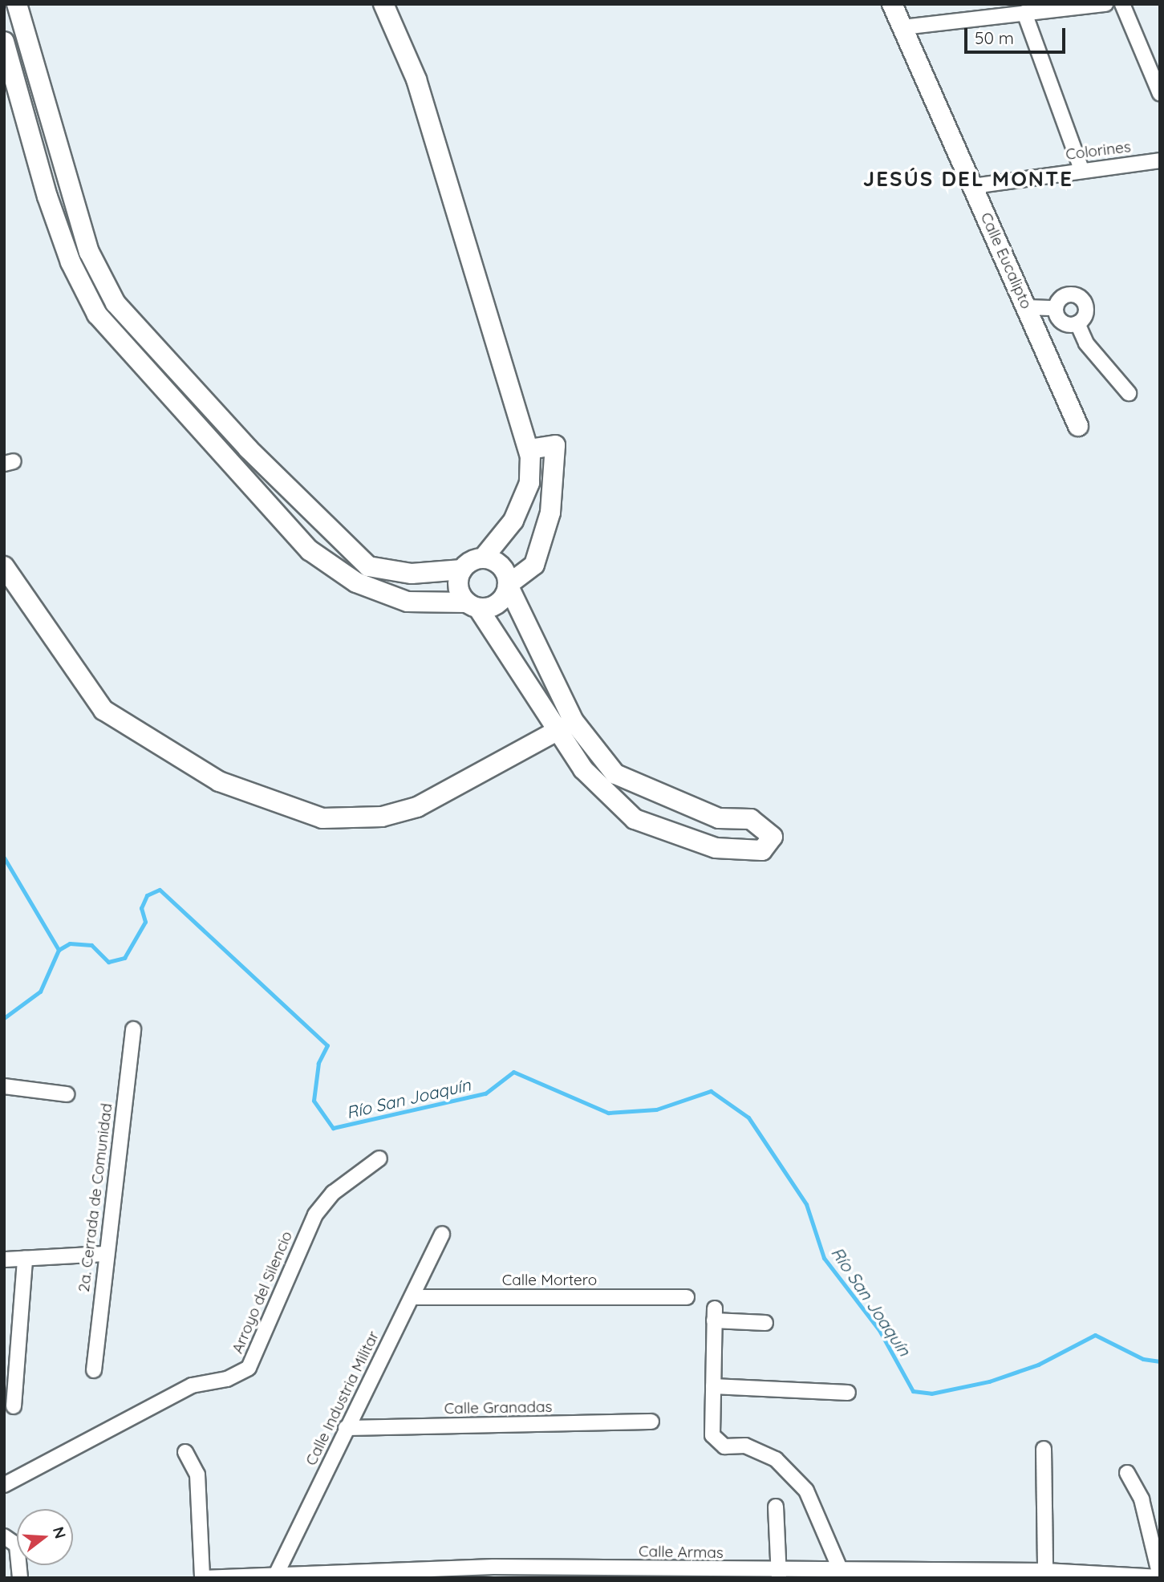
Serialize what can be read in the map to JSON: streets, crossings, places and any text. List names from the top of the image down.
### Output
{
  "streets": {
    "street": [
      "Colorines",
      "Calle Eucalipto",
      "2a. Cerrada de Comunidad",
      "Calle Mortero",
      "Arroyo del Silencio",
      "Calle Industria Militar",
      "Calle Granadas",
      "Calle Armas"
    ]
  },
  "crossings": [
    ["Colorines", "Calle Eucalipto"],
    ["Calle Mortero", "Calle Industria Militar"],
    ["Calle Industria Militar", "Calle Granadas"],
    ["Calle Industria Militar", "Calle Armas"]
  ],
  "districts": ["JESÚS DEL MONTE"],
  "water": ["Río San Joaquín"],
  "scale_bar": "50 m",
  "north": "right"
}
